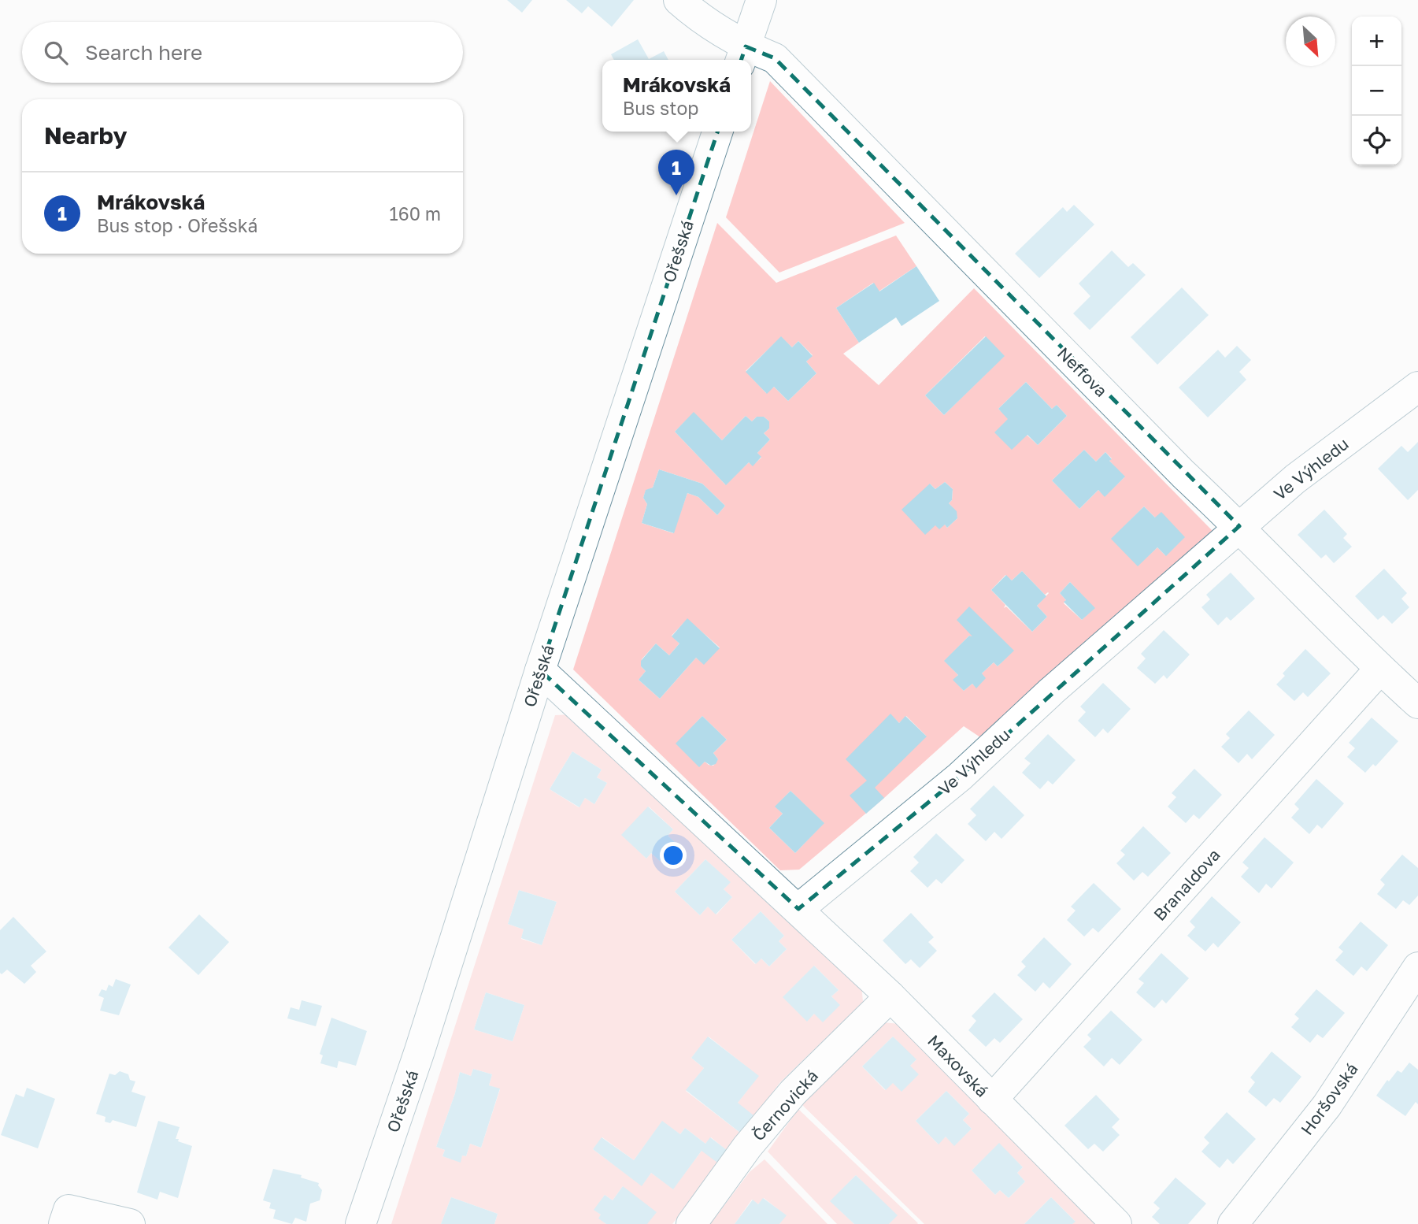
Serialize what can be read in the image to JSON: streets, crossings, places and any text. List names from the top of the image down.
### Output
{
  "streets": {
    "street": [
      "Ořešská",
      "Neffova",
      "Ve Výhledu",
      "Branaldova",
      "Maxovská",
      "Horšovská",
      "Černovická"
    ]
  },
  "crossings": [
    ["Neffova", "Ve Výhledu"],
    ["Neffova", "Branaldova"],
    ["Ve Výhledu", "Maxovská"],
    ["Branaldova", "Maxovská"],
    ["Maxovská", "Černovická"]
  ],
  "north": "bottom right",
  "page": {
    "map_buttons": ["+", "−"],
    "search": "Search here",
    "popup": ["Mrákovská", "Bus stop"],
    "heading": "Nearby",
    "pins": "1",
    "list": [
      {
        "mark": "1",
        "name": "Mrákovská",
        "note": "Bus stop · Ořešská",
        "value": "160 m"
      }
    ]
  }
}
